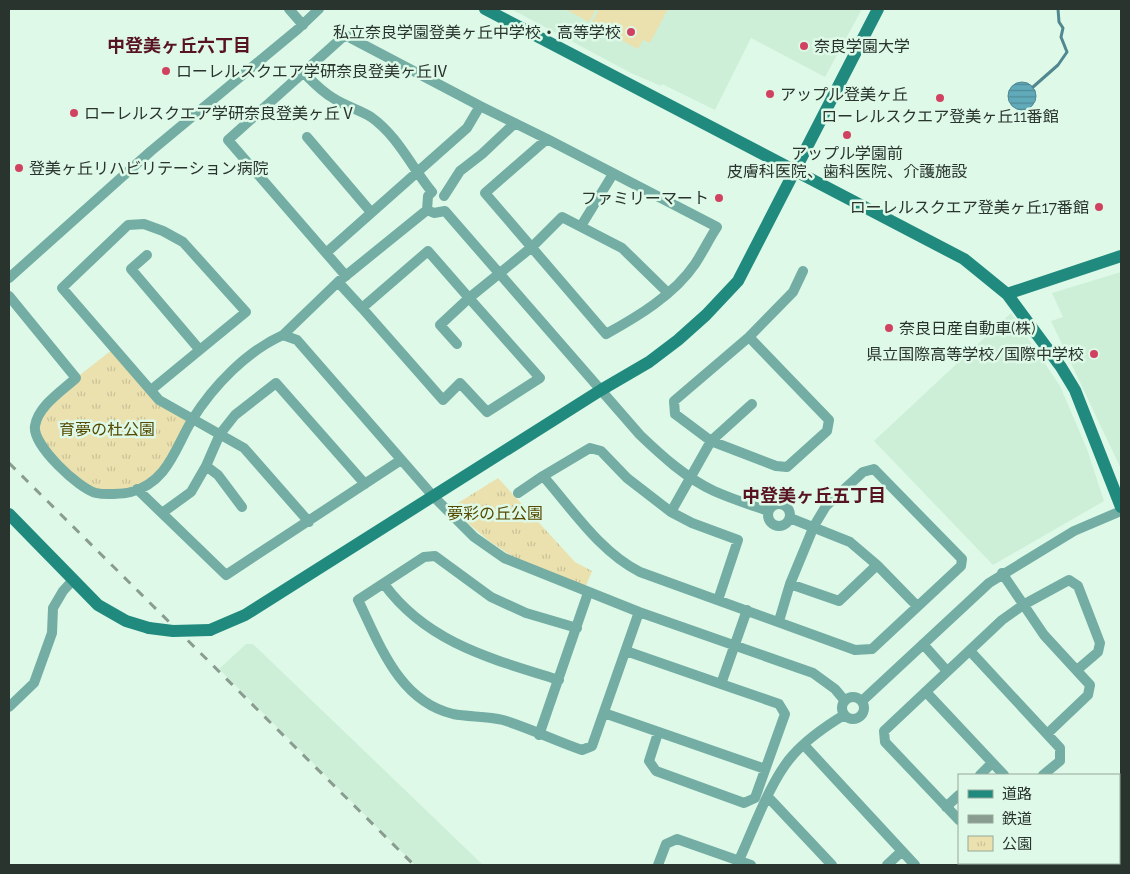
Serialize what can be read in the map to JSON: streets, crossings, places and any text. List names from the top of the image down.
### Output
{
  "districts": ["中登美ヶ丘六丁目", "中登美ヶ丘五丁目"],
  "parks": ["育夢の杜公園", "夢彩の丘公園"],
  "places": [
    "私立奈良学園登美ヶ丘中学校・高等学校",
    "奈良学園大学",
    "ローレルスクエア学研奈良登美ヶ丘Ⅳ",
    "アップル登美ヶ丘",
    "ローレルスクエア登美ヶ丘11番館",
    "ローレルスクエア学研奈良登美ヶ丘Ⅴ",
    "アップル学園前 皮膚科医院、歯科医院、介護施設",
    "登美ヶ丘リハビリテーション病院",
    "ファミリーマート",
    "ローレルスクエア登美ヶ丘17番館",
    "奈良日産自動車(株)",
    "県立国際高等学校/国際中学校"
  ],
  "legend": ["道路", "鉄道", "公園"]
}
